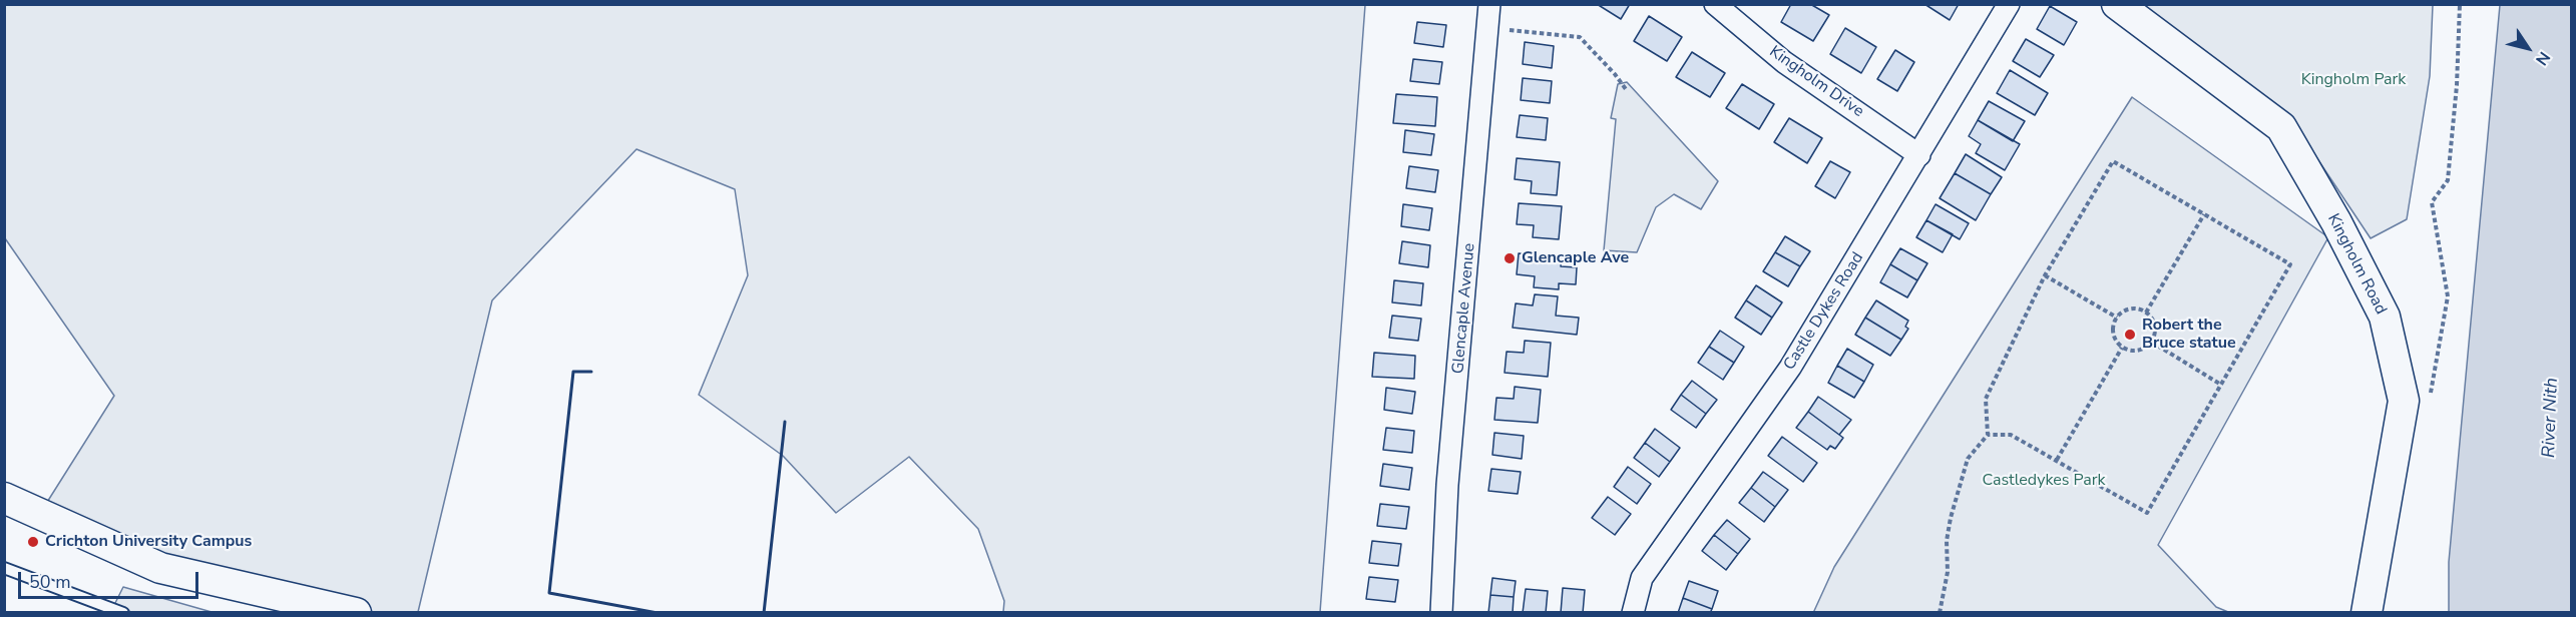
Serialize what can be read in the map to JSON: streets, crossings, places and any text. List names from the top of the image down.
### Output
{
  "streets": {
    "main road": ["Kingholm Road"],
    "street": ["Kingholm Drive", "Glencaple Avenue", "Castle Dykes Road"]
  },
  "crossings": [
    ["Kingholm Drive", "Castle Dykes Road"]
  ],
  "water": ["River Nith"],
  "parks": ["Kingholm Park", "Castledykes Park"],
  "places": ["Glencaple Ave", "Robert the Bruce statue", "Crichton University Campus"],
  "scale_bar": "50 m",
  "north": "bottom right"
}
